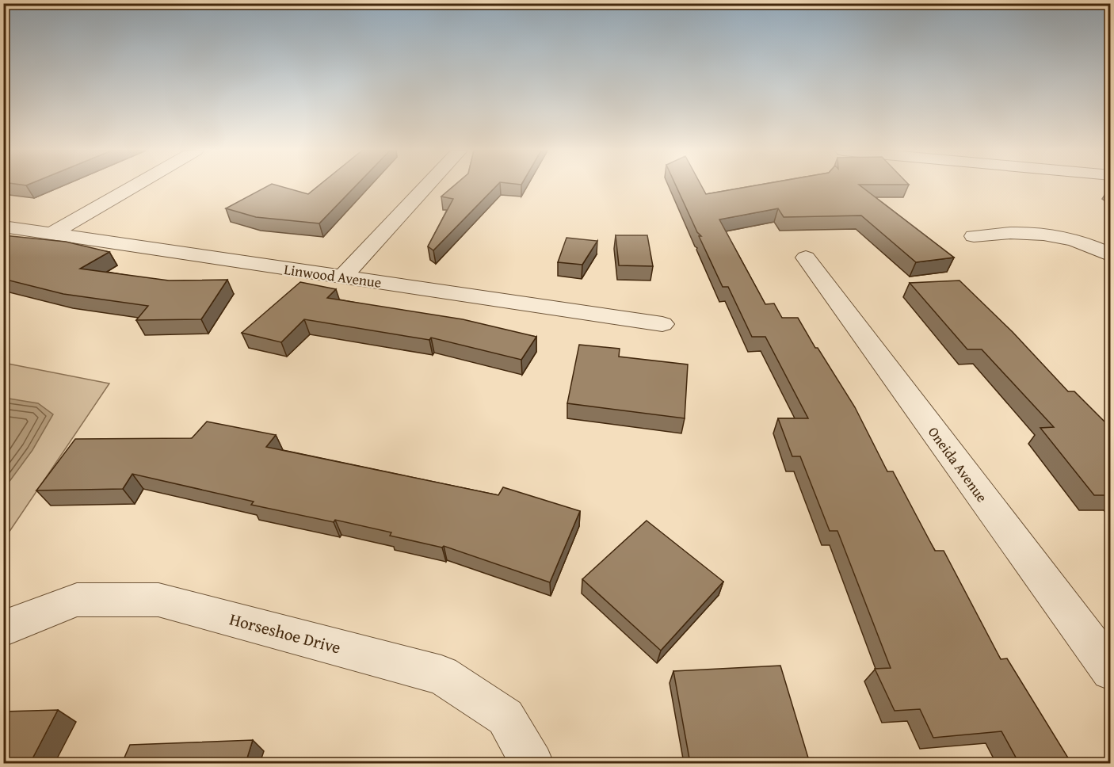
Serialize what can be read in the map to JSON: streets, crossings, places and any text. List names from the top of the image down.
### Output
{
  "streets": {
    "street": ["Linwood Avenue", "Oneida Avenue", "Horseshoe Drive"]
  }
}
